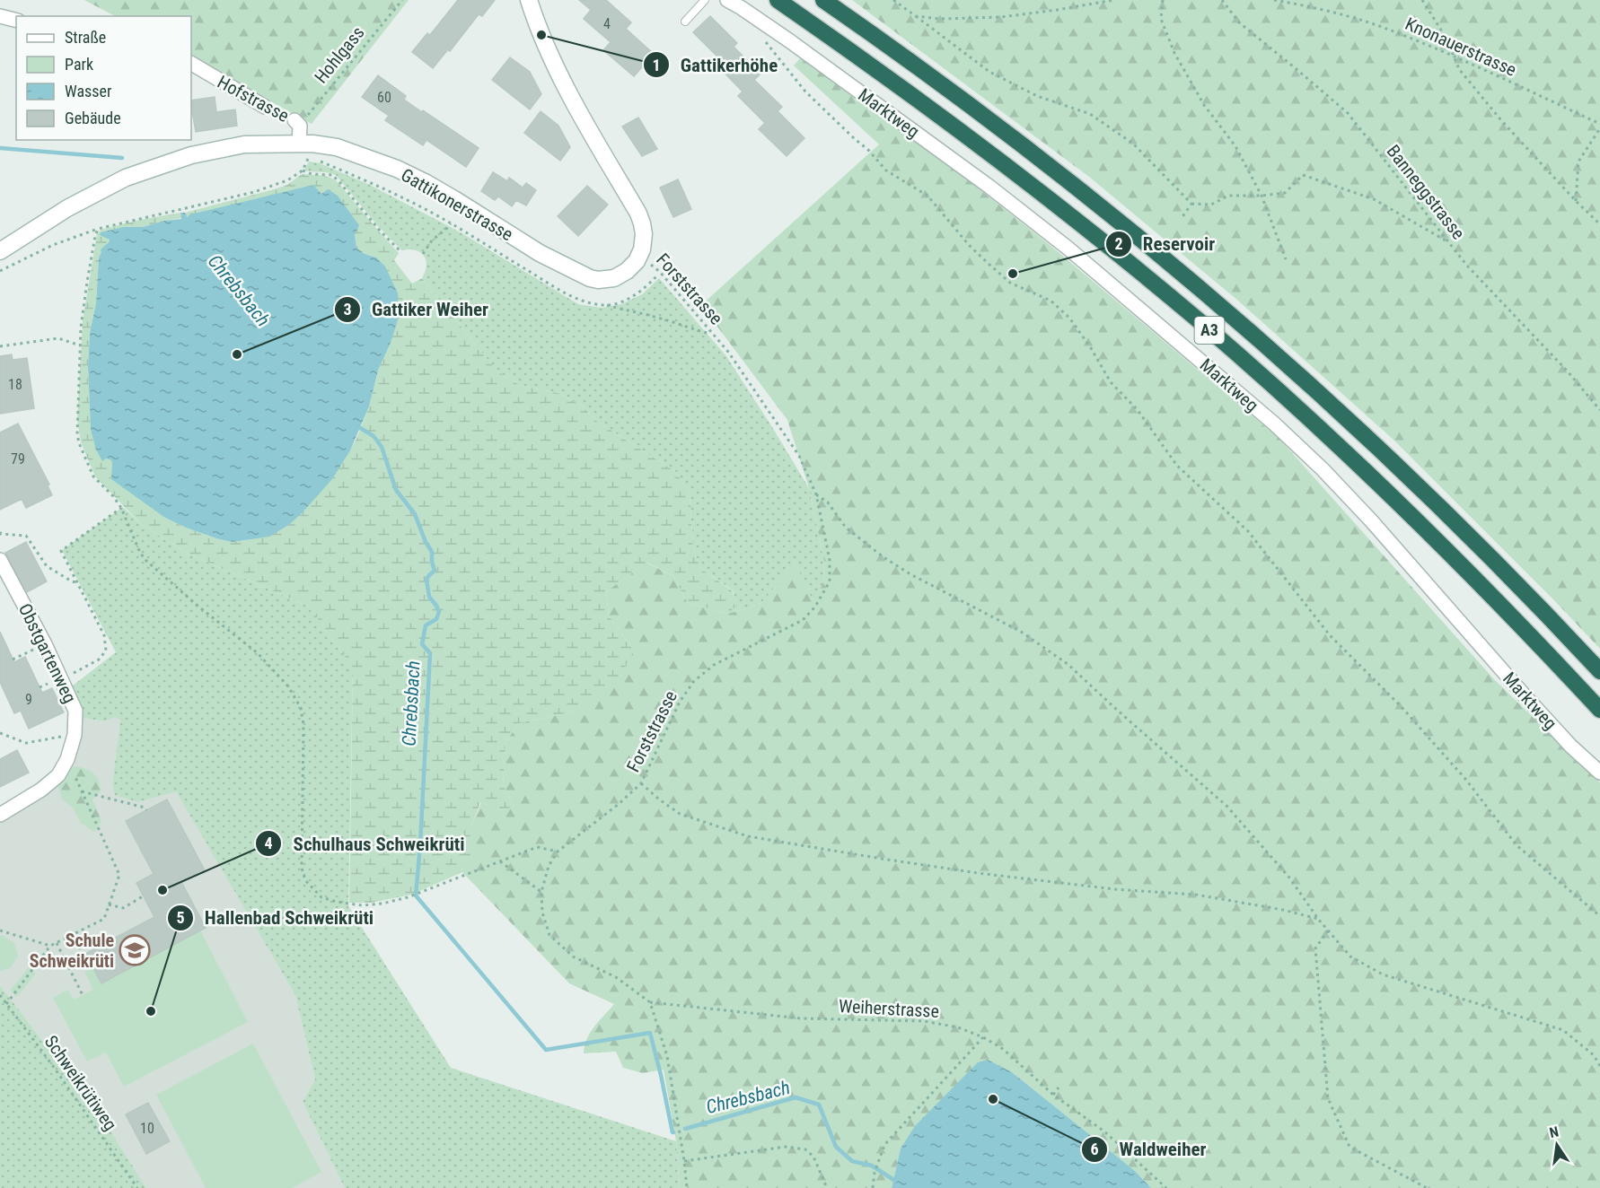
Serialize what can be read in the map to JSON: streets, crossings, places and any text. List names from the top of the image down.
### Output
{
  "streets": {
    "highway": ["A3"],
    "main road": ["Gattikonerstrasse"],
    "street": ["Hofstrasse", "Marktweg", "Obstgartenweg"],
    "path": [
      "Knonauerstrasse",
      "Hohlgass",
      "Banneggstrasse",
      "Forststrasse",
      "Weiherstrasse",
      "Schweikrütiweg"
    ]
  },
  "crossings": [
    ["Hohlgass", "Hofstrasse"],
    ["Hofstrasse", "Gattikonerstrasse"],
    ["Gattikonerstrasse", "Forststrasse"],
    ["Forststrasse", "Weiherstrasse"]
  ],
  "water": ["Chrebsbach"],
  "places": {
    "other": [
      "Gattikerhöhe",
      "Reservoir",
      "Gattiker Weiher",
      "Schulhaus Schweikrüti",
      "Hallenbad Schweikrüti",
      "Waldweiher"
    ],
    "school or university": ["Schule Schweikrüti"]
  },
  "house_numbers": [
    "4",
    "60",
    "18",
    "79",
    "9",
    "10"
  ],
  "legend": [
    "Straße",
    "Park",
    "Wasser",
    "Gebäude"
  ],
  "north": "top"
}
